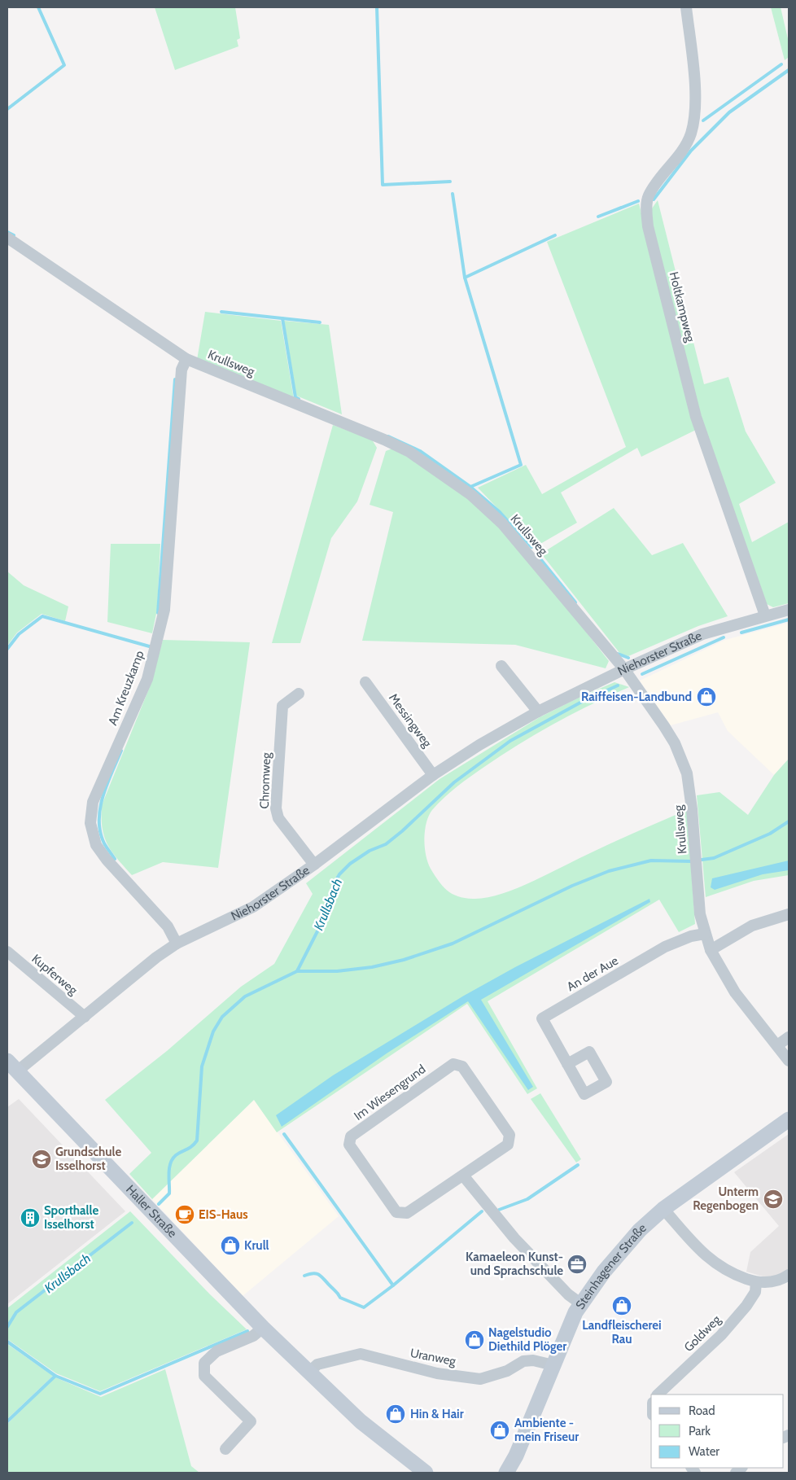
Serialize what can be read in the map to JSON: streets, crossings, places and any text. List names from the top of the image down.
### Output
{
  "streets": {
    "street": [
      "Holtkampweg",
      "Krullsweg",
      "Niehorster Straße",
      "Am Kreuzkamp",
      "Messingweg",
      "Chromweg",
      "An der Aue",
      "Kupferweg",
      "Im Wiesengrund",
      "Haller Straße",
      "Steinhagener Straße",
      "Goldweg",
      "Uranweg"
    ]
  },
  "crossings": [
    ["Holtkampweg", "Niehorster Straße"],
    ["Krullsweg", "Niehorster Straße"],
    ["Krullsweg", "Am Kreuzkamp"],
    ["Krullsweg", "An der Aue"],
    ["Niehorster Straße", "Am Kreuzkamp"],
    ["Niehorster Straße", "Messingweg"],
    ["Niehorster Straße", "Chromweg"],
    ["Niehorster Straße", "Kupferweg"],
    ["Niehorster Straße", "Haller Straße"],
    ["Haller Straße", "Uranweg"],
    ["Steinhagener Straße", "Uranweg"]
  ],
  "water": ["Krullsbach"],
  "places": {
    "shop": [
      "Raiffeisen-Landbund",
      "Krull",
      "Landfleischerei Rau",
      "Nagelstudio Diethild Plöger",
      "Hin & Hair",
      "Ambiente - mein Friseur"
    ],
    "school or university": ["Grundschule Isselhorst", "Unterm Regenbogen"],
    "cafe": ["EIS-Haus"],
    "building": ["Sporthalle Isselhorst"],
    "office": ["Kamaeleon Kunst- und Sprachschule"]
  },
  "legend": ["Road", "Park", "Water"]
}
